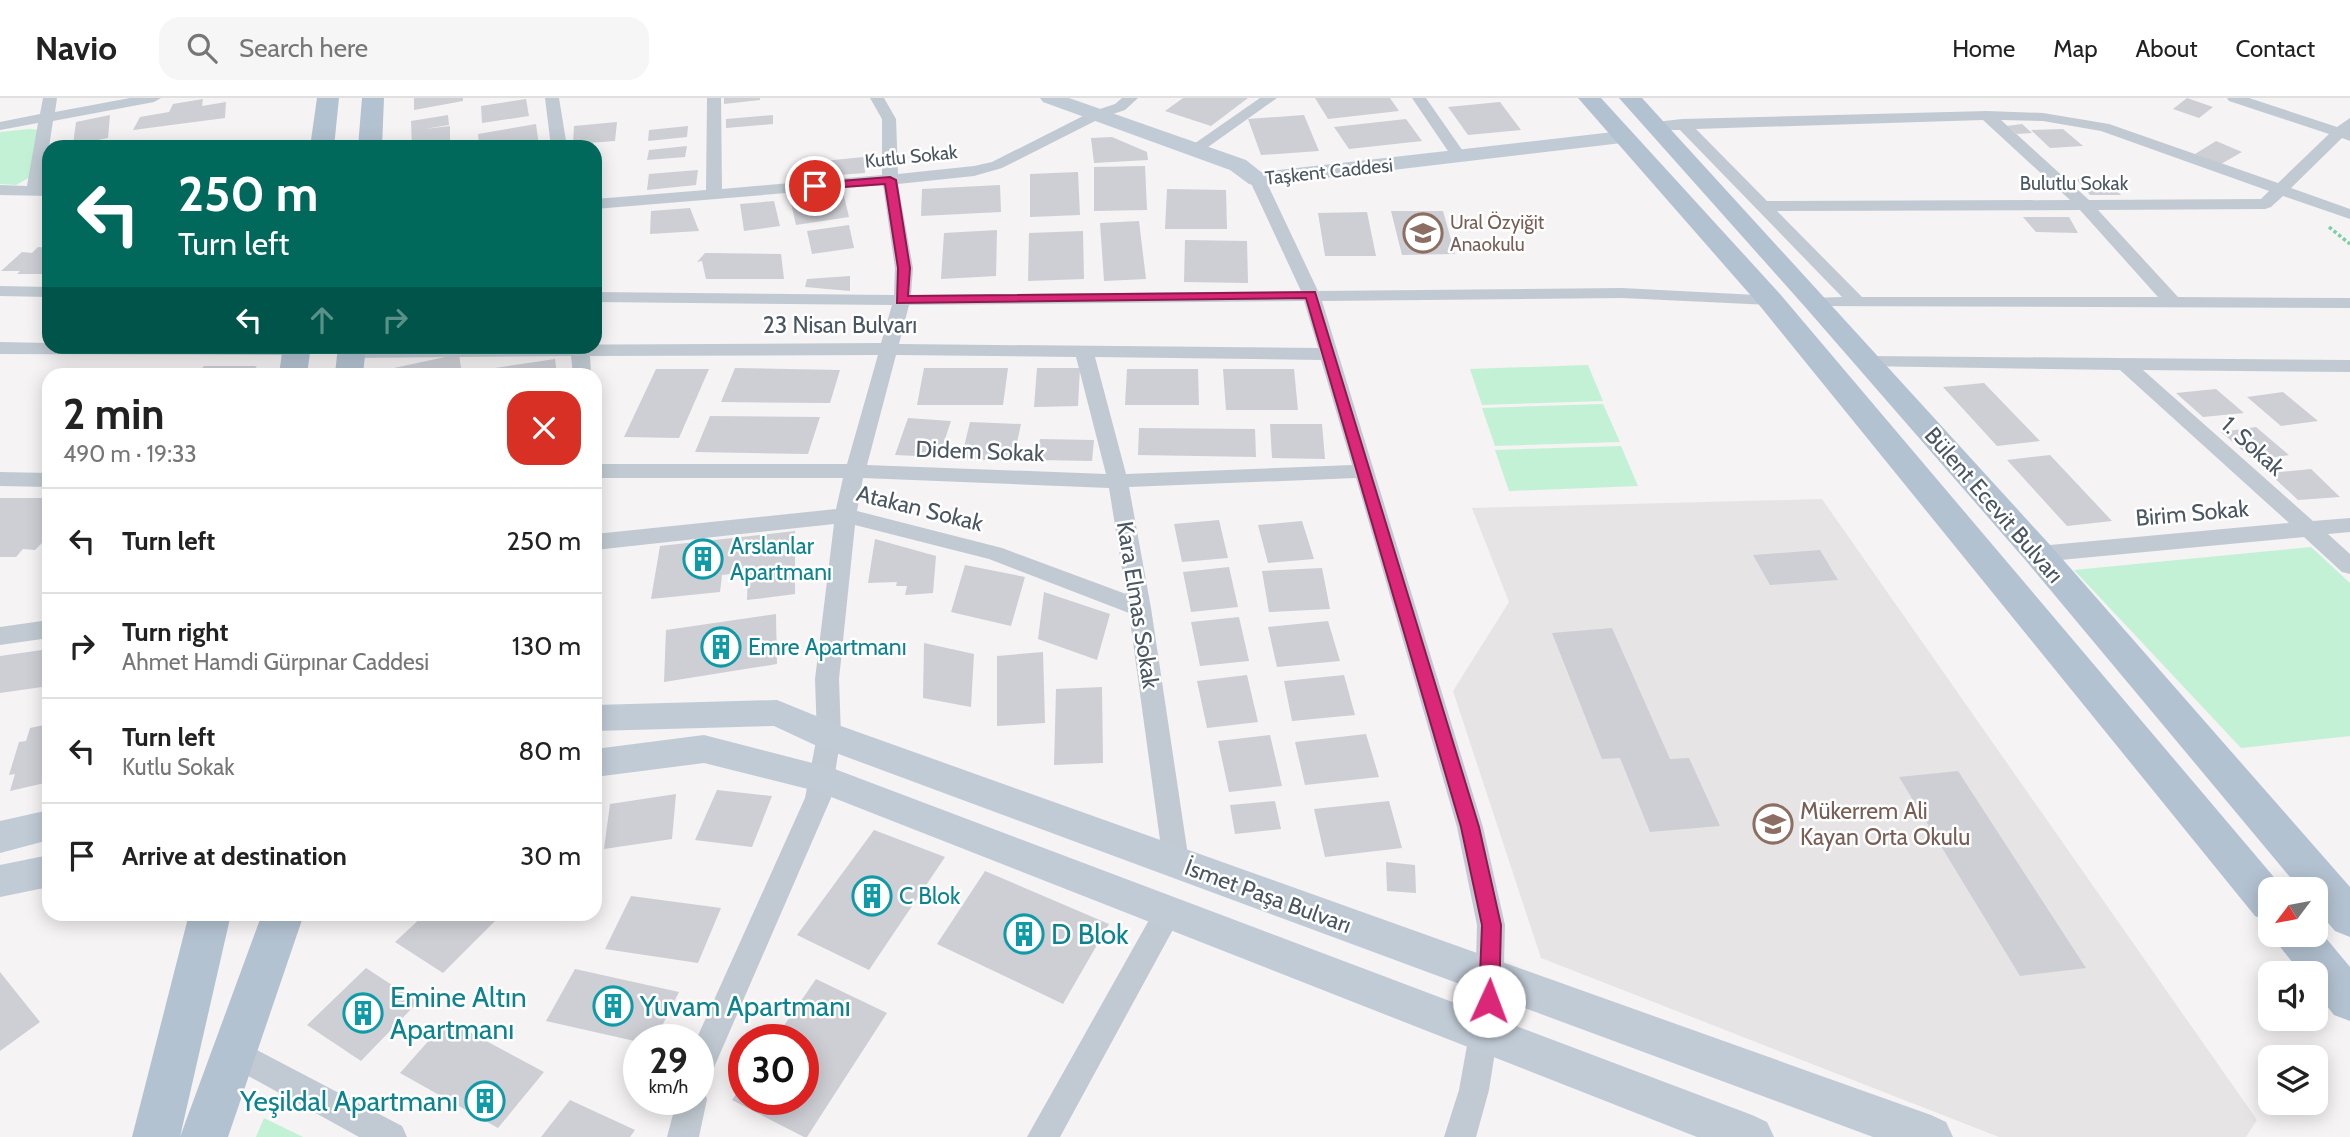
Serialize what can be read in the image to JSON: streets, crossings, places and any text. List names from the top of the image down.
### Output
{
  "streets": {
    "main road": ["Bülent Ecevit Bulvarı"],
    "street": [
      "Kutlu Sokak",
      "Taşkent Caddesi",
      "Bulutlu Sokak",
      "23 Nisan Bulvarı",
      "1. Sokak",
      "Didem Sokak",
      "Atakan Sokak",
      "Birim Sokak",
      "Kara Elmas Sokak",
      "İsmet Paşa Bulvarı"
    ]
  },
  "crossings": [
    ["Kutlu Sokak", "Taşkent Caddesi"],
    ["Taşkent Caddesi", "Bülent Ecevit Bulvarı"],
    ["23 Nisan Bulvarı", "Kara Elmas Sokak"],
    ["1. Sokak", "Birim Sokak"],
    ["Didem Sokak", "Kara Elmas Sokak"],
    ["Bülent Ecevit Bulvarı", "Birim Sokak"],
    ["Atakan Sokak", "Kara Elmas Sokak"],
    ["Kara Elmas Sokak", "İsmet Paşa Bulvarı"]
  ],
  "places": {
    "school or university": ["Ural Özyiğit Anaokulu", "Mükerrem Ali Kayan Orta Okulu"],
    "building": [
      "Arslanlar Apartmanı",
      "Emre Apartmanı",
      "C Blok",
      "D Blok",
      "Yuvam Apartmanı",
      "Emine Altın Apartmanı",
      "Yeşildal Apartmanı"
    ]
  },
  "north": "bottom left",
  "page": {
    "header": "Navio",
    "search": "Search here",
    "nav": [
      "Home",
      "Map",
      "About",
      "Contact"
    ],
    "turn": ["250 m", "Turn left"],
    "heading": ["2 min", "490 m · 19:33"],
    "list": [
      {
        "name": "Turn left",
        "value": "250 m"
      },
      {
        "name": "Turn right",
        "note": "Ahmet Hamdi Gürpınar Caddesi",
        "value": "130 m"
      },
      {
        "name": "Turn left",
        "note": "Kutlu Sokak",
        "value": "80 m"
      },
      {
        "name": "Arrive at destination",
        "value": "30 m"
      }
    ],
    "speed": "29 km/h",
    "limit": "30"
  }
}
